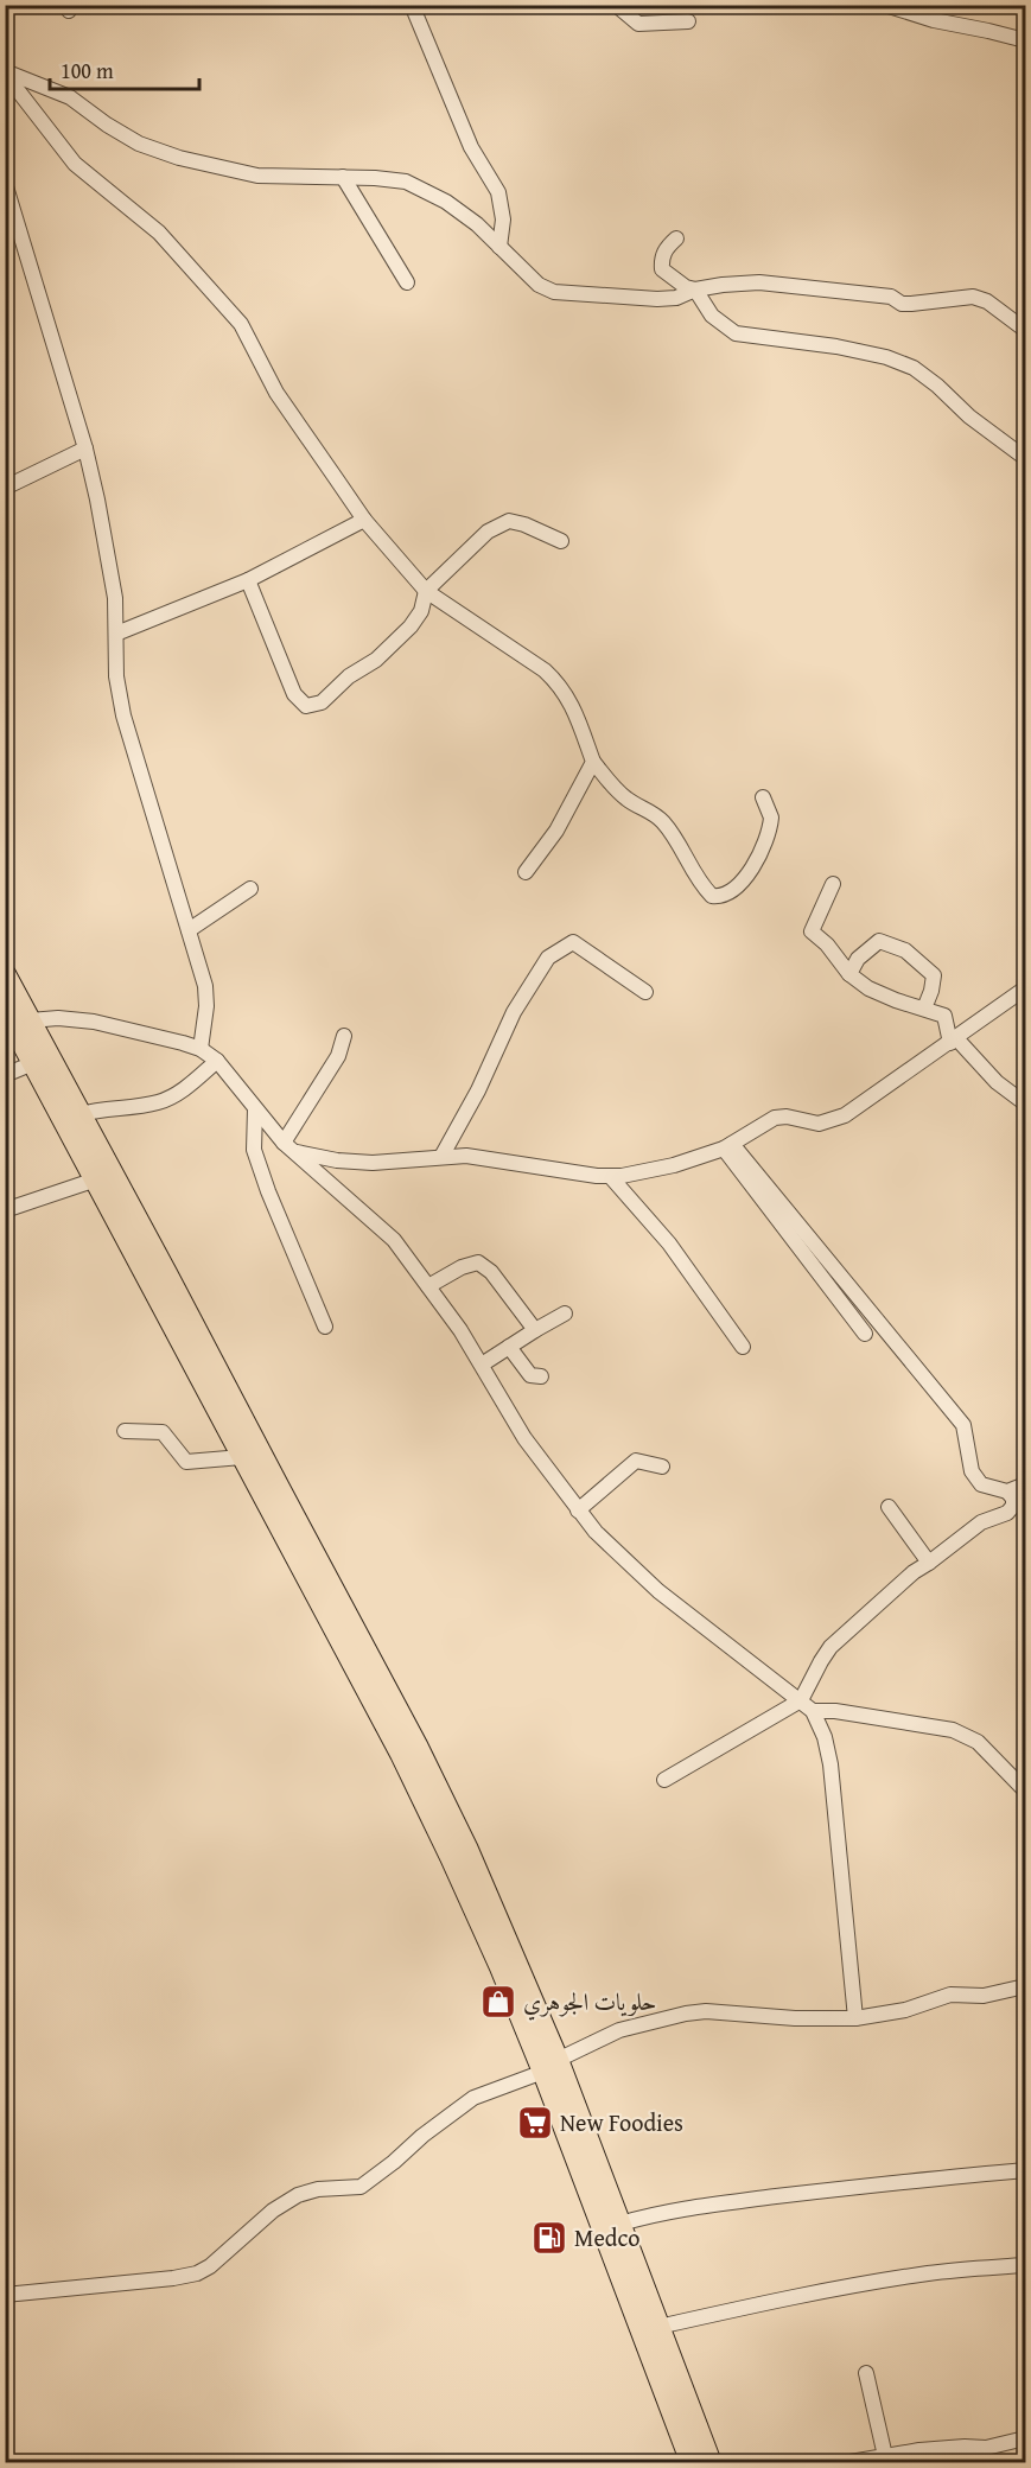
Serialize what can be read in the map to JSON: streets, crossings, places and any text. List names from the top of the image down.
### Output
{
  "places": {
    "shop": ["حلويات الجوهري"],
    "supermarket": ["New Foodies"],
    "fuel station": ["Medco"]
  },
  "scale_bar": "100 m"
}
